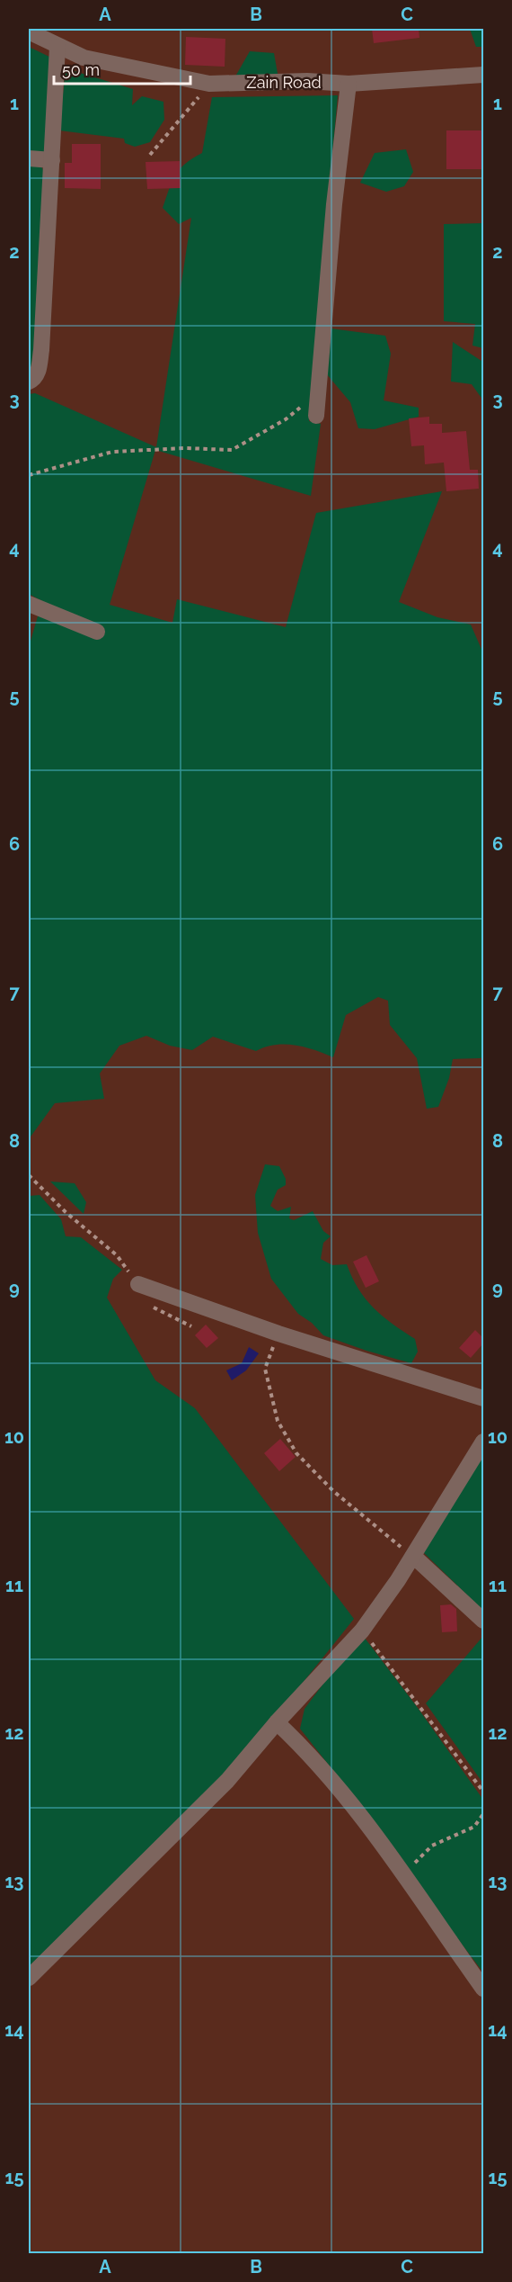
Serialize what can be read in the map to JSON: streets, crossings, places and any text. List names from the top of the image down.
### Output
{
  "streets": {
    "street": ["Zain Road"]
  },
  "scale_bar": "50 m",
  "grid": {
    "columns": ["A", "B", "C"],
    "rows": [
      "1",
      "2",
      "3",
      "4",
      "5",
      "6",
      "7",
      "8",
      "9",
      "10",
      "11",
      "12",
      "13",
      "14",
      "15"
    ]
  }
}
